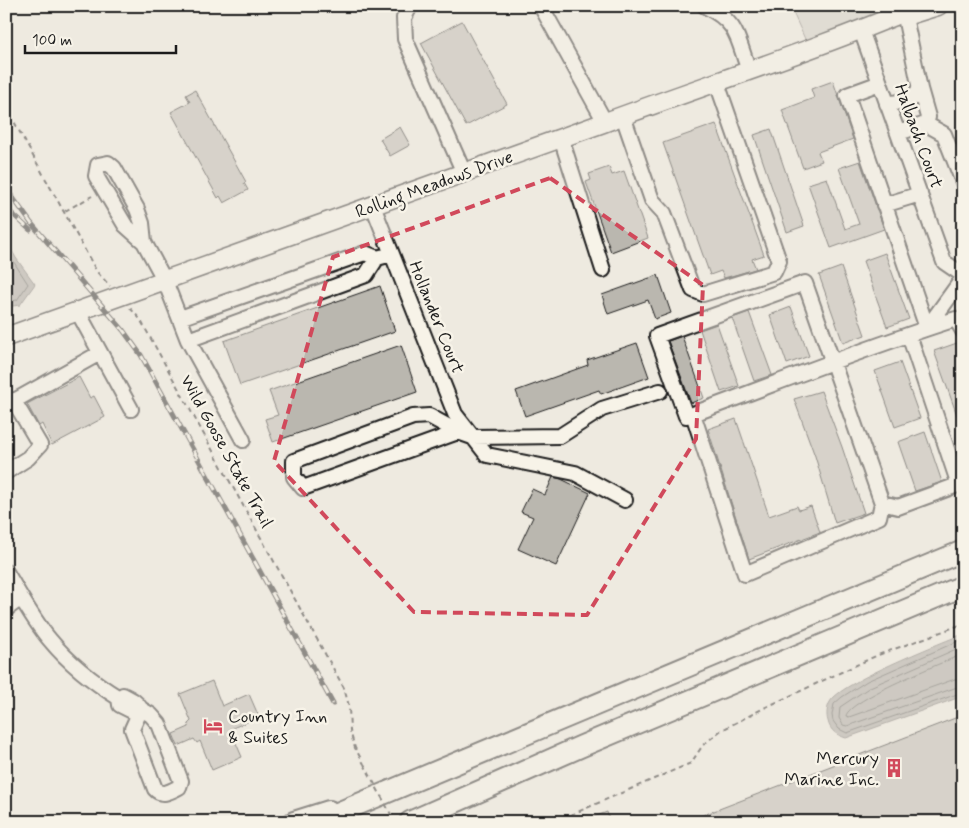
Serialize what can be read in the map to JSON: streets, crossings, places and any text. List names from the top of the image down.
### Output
{
  "streets": {
    "main road": ["Rolling Meadows Drive"],
    "street": ["Halbach Court", "Hollander Court"],
    "path": ["Wild Goose State Trail"]
  },
  "crossings": [
    ["Halbach Court", "Rolling Meadows Drive"],
    ["Rolling Meadows Drive", "Hollander Court"],
    ["Rolling Meadows Drive", "Wild Goose State Trail"]
  ],
  "places": {
    "hotel": ["Country Inn & Suites"],
    "building": ["Mercury Marine Inc."]
  },
  "scale_bar": "100 m"
}
